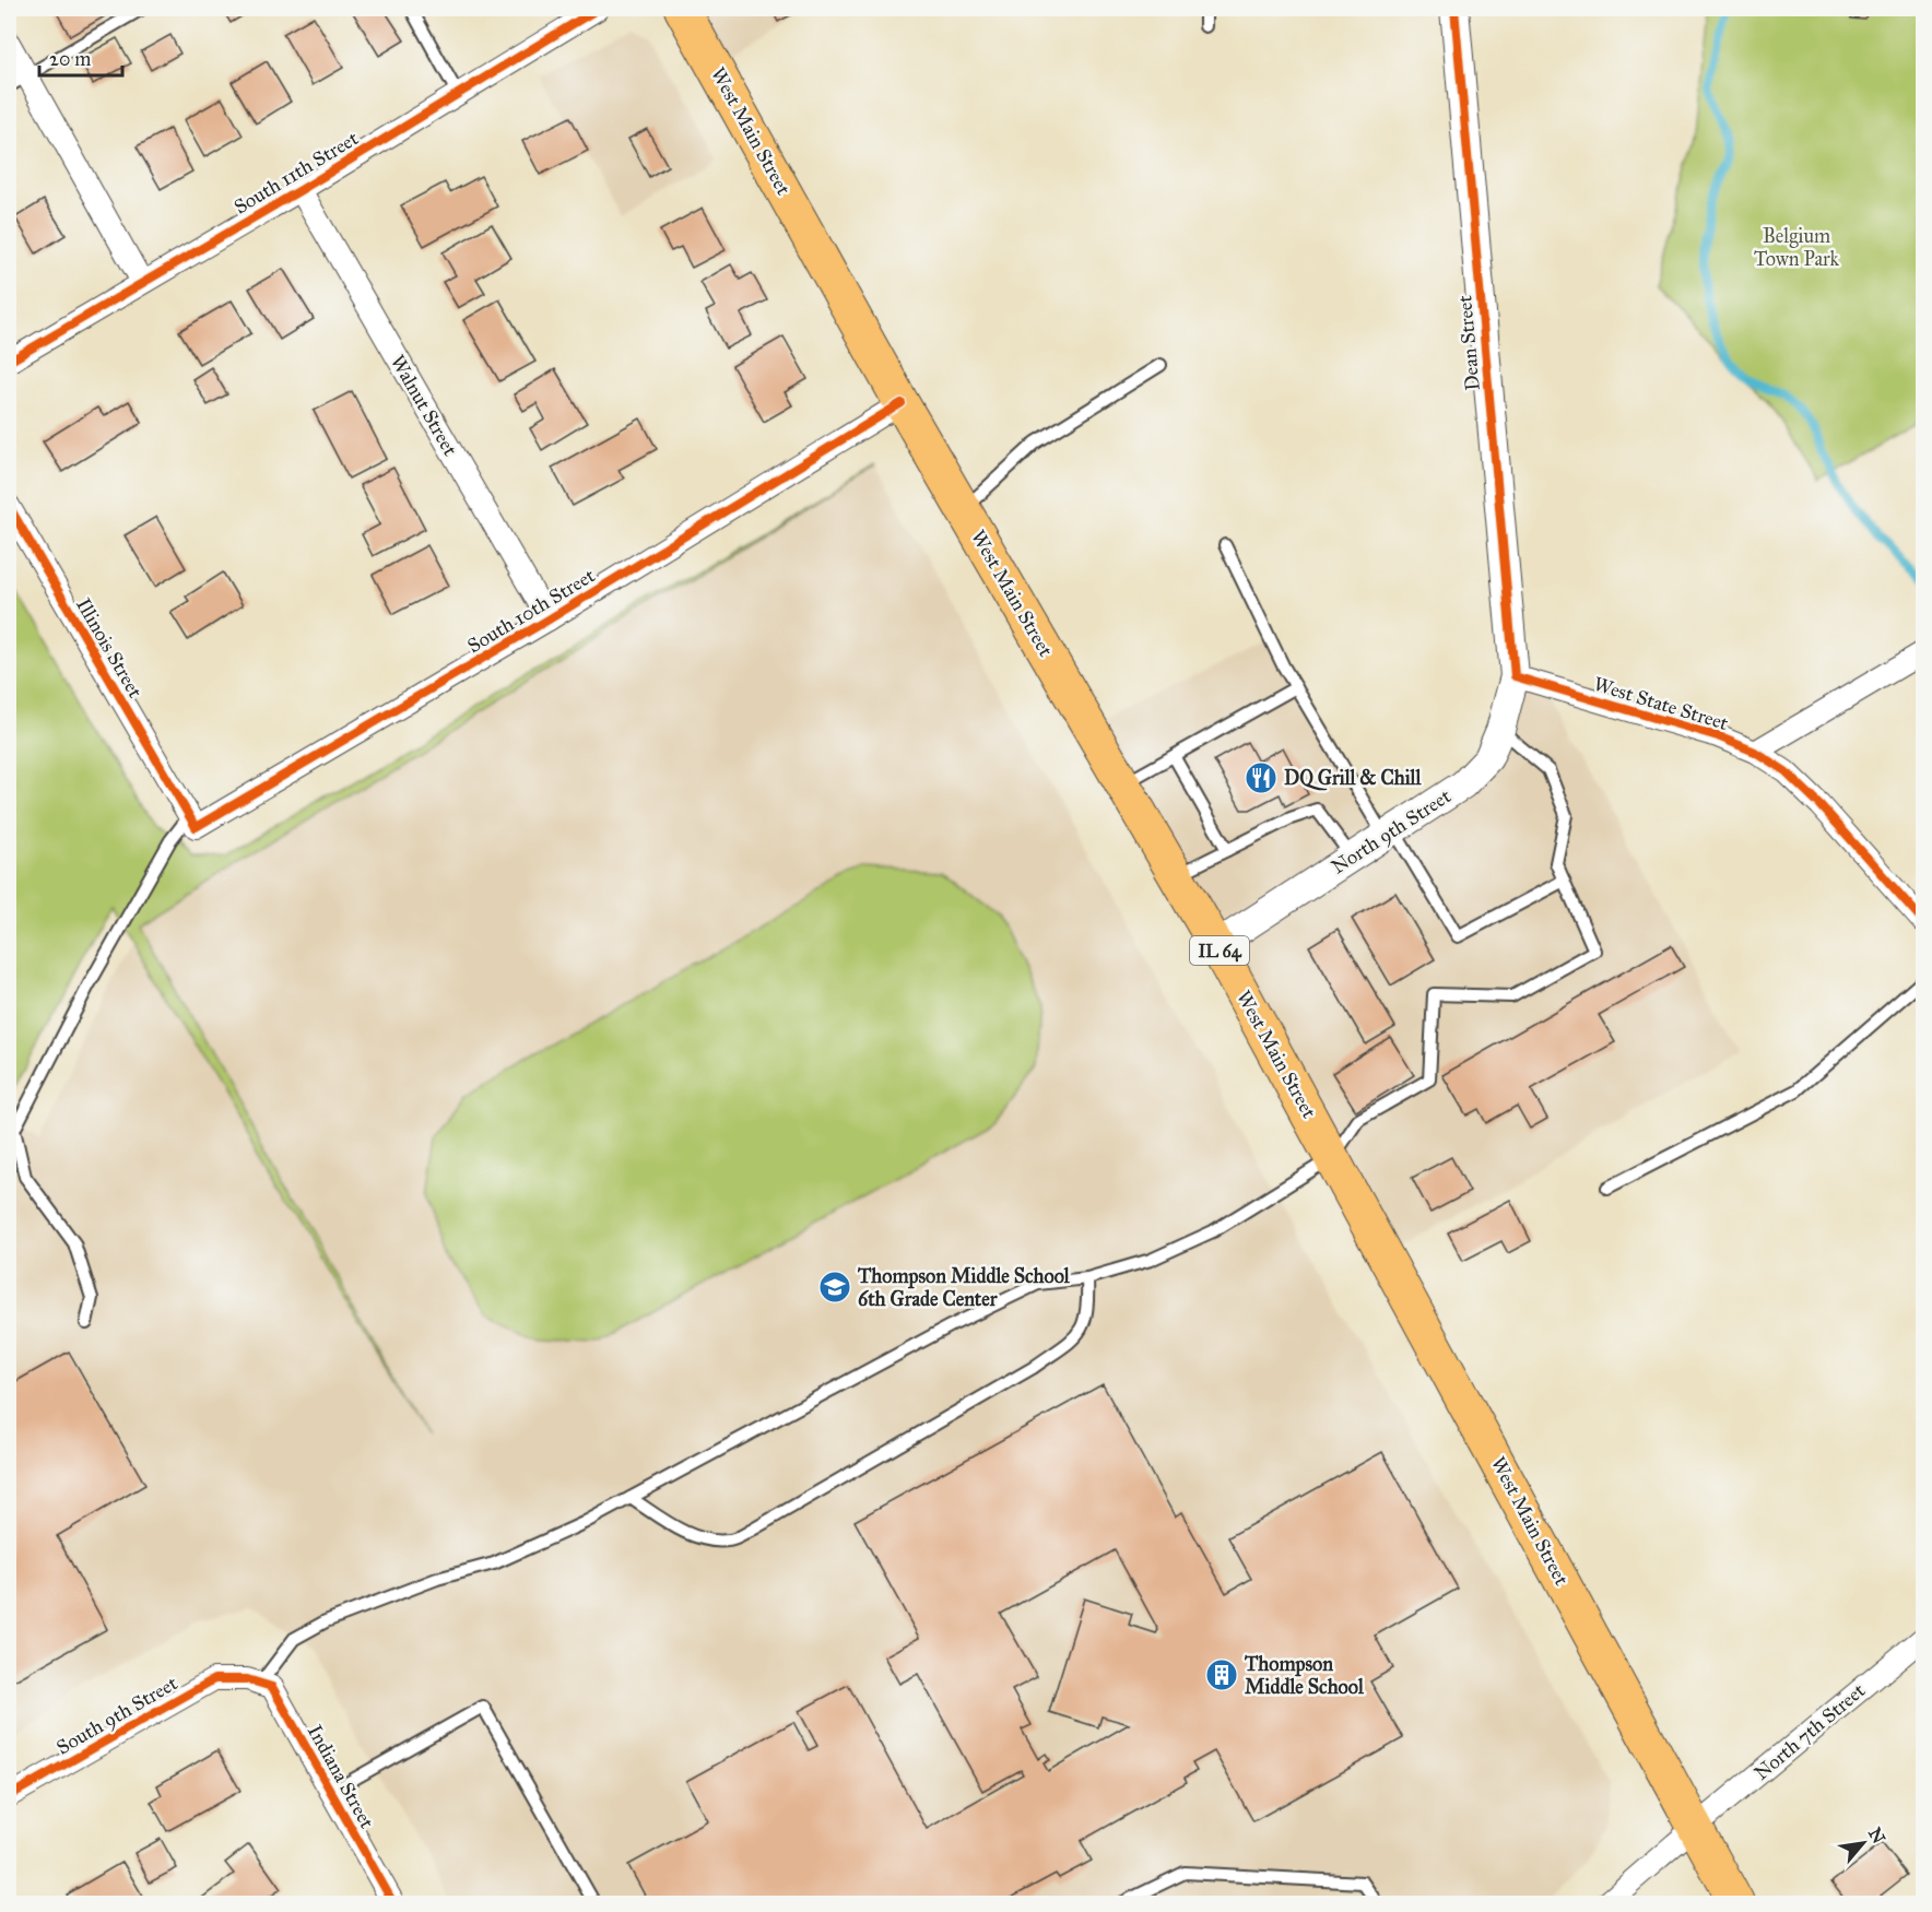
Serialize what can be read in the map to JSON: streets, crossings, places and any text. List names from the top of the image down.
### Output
{
  "streets": {
    "main road": ["West Main Street", "IL 64"],
    "street": [
      "South 11th Street",
      "Dean Street",
      "Walnut Street",
      "South 10th Street",
      "Illinois Street",
      "West State Street",
      "North 9th Street",
      "South 9th Street",
      "North 7th Street",
      "Indiana Street"
    ]
  },
  "crossings": [
    ["West Main Street", "South 10th Street"],
    ["West Main Street", "North 9th Street"],
    ["West Main Street", "North 7th Street"],
    ["South 11th Street", "Walnut Street"],
    ["Dean Street", "West State Street"],
    ["Dean Street", "North 9th Street"],
    ["Walnut Street", "South 10th Street"],
    ["South 10th Street", "Illinois Street"],
    ["West State Street", "North 9th Street"],
    ["South 9th Street", "Indiana Street"]
  ],
  "parks": ["Belgium Town Park"],
  "places": {
    "restaurant": ["DQ Grill & Chill"],
    "school or university": ["Thompson Middle School 6th Grade Center"],
    "building": ["Thompson Middle School"]
  },
  "scale_bar": "20 m",
  "north": "top right"
}
